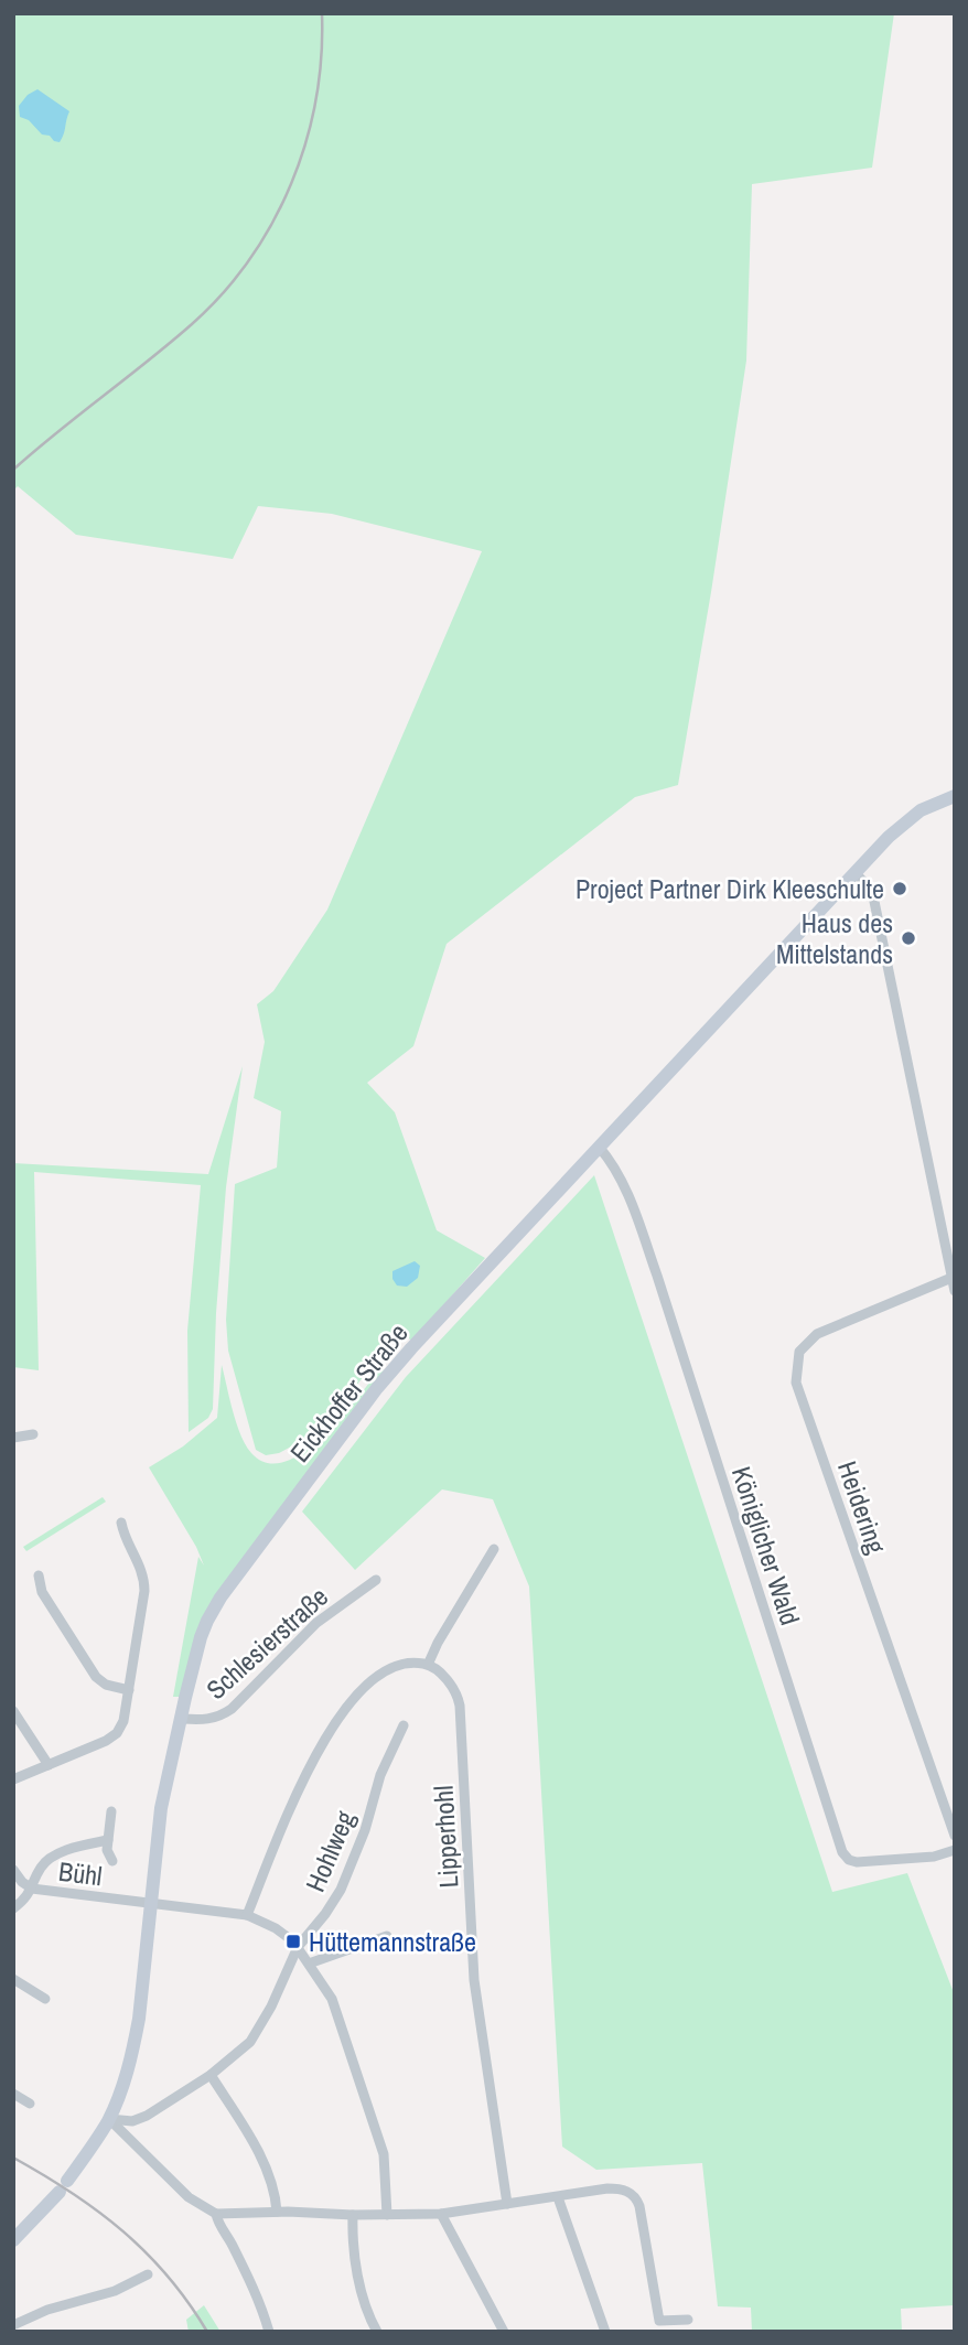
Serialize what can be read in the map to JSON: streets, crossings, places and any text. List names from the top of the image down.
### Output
{
  "streets": {
    "main road": ["Eickhoffer Straße"],
    "street": [
      "Heidering",
      "Königlicher Wald",
      "Schlesierstraße",
      "Lipperhohl",
      "Hohlweg",
      "Bühl"
    ]
  },
  "crossings": [
    ["Eickhoffer Straße", "Königlicher Wald"],
    ["Eickhoffer Straße", "Schlesierstraße"],
    ["Eickhoffer Straße", "Hohlweg"],
    ["Eickhoffer Straße", "Bühl"]
  ],
  "places": {
    "other": ["Project Partner Dirk Kleeschulte", "Haus des Mittelstands"],
    "transit": ["Hüttemannstraße"]
  }
}
